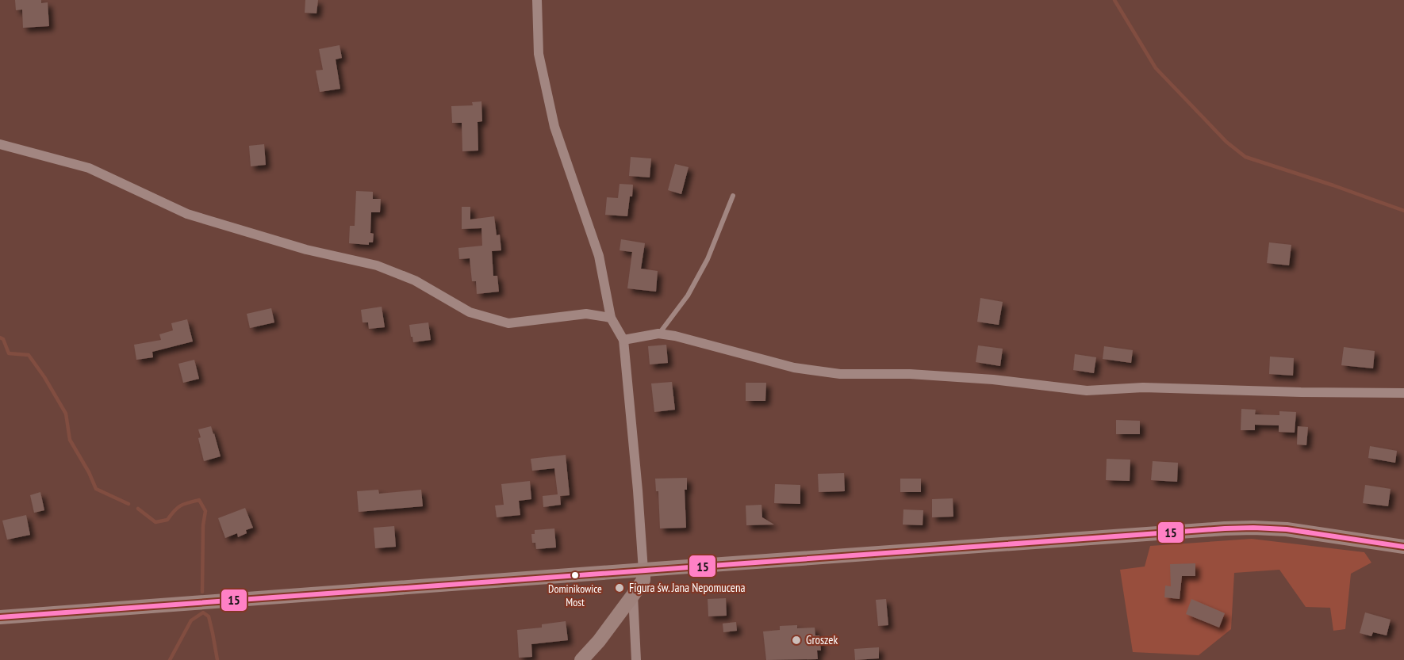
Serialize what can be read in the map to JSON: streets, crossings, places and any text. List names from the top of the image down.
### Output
{
  "places": ["Dominikowice Most", "Figura św. Jana Nepomucena", "Groszek"],
  "lines": ["transit line 15"]
}
